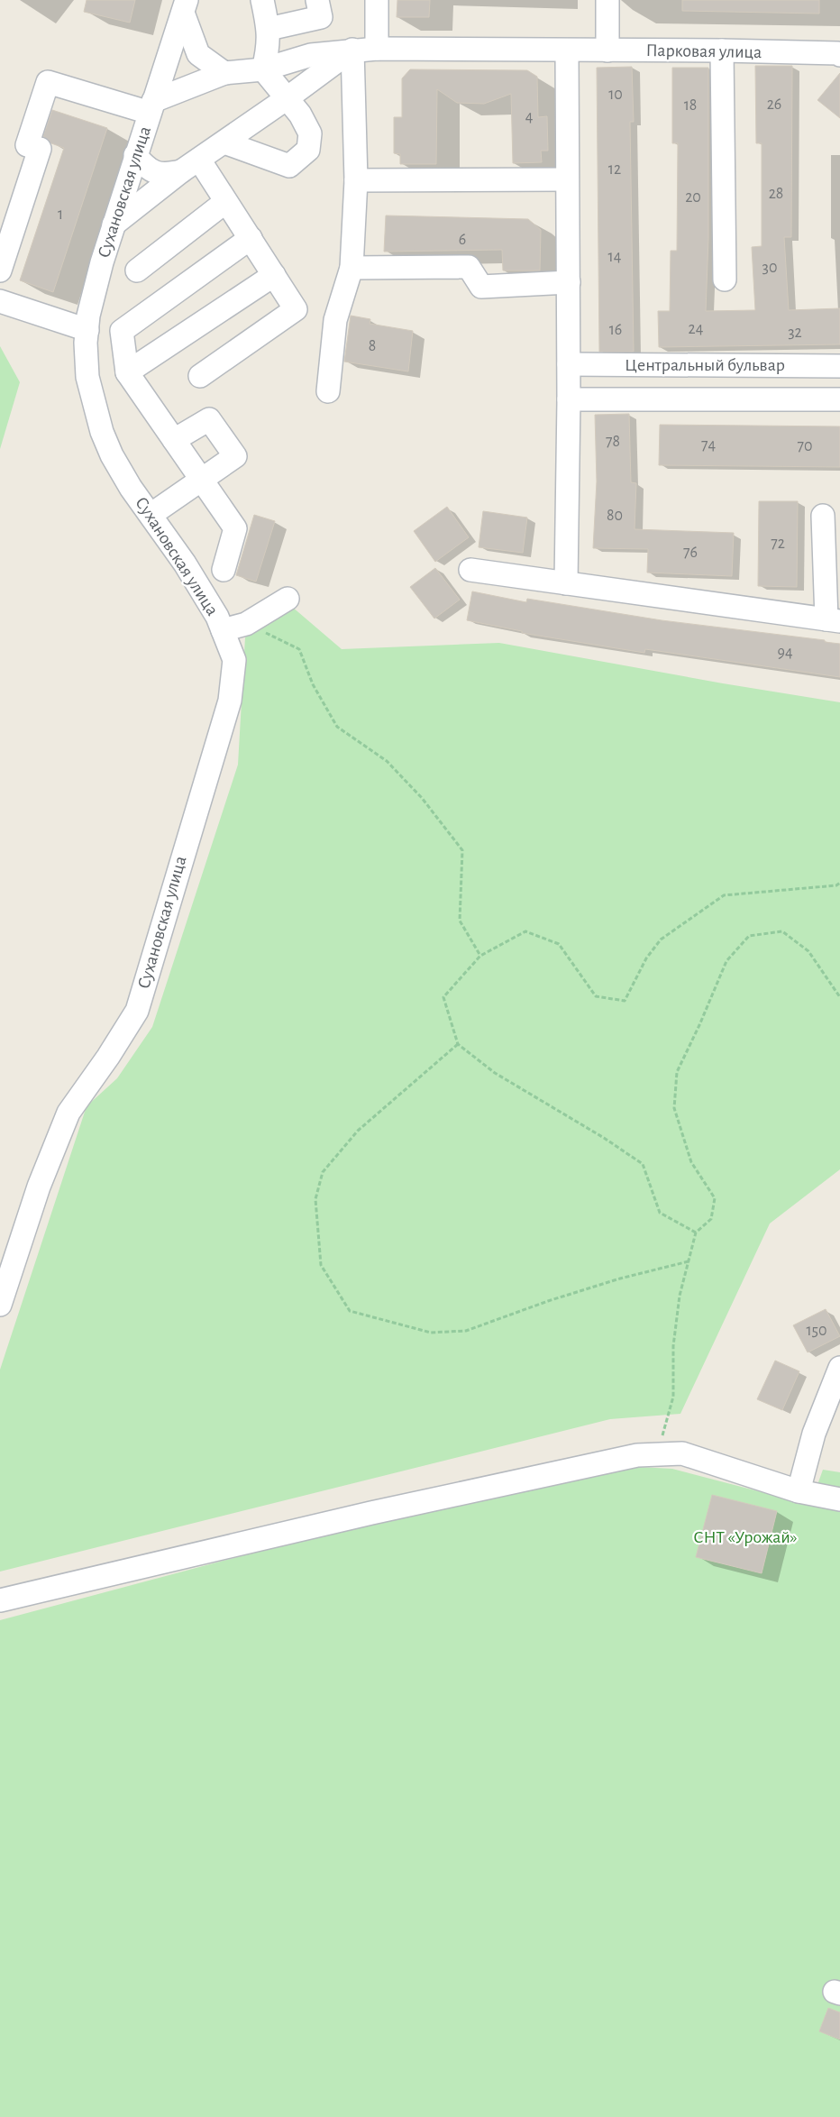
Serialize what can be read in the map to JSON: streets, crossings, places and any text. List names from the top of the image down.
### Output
{
  "streets": {
    "street": ["Парковая улица", "Сухановская улица", "Центральный бульвар"]
  },
  "crossings": [
    ["Парковая улица", "Сухановская улица"]
  ],
  "parks": ["СНТ «Урожай»"],
  "house_numbers": [
    "10",
    "26",
    "18",
    "4",
    "12",
    "28",
    "20",
    "1",
    "6",
    "14",
    "30",
    "24",
    "16",
    "32",
    "8",
    "78",
    "74",
    "70",
    "80",
    "72",
    "76",
    "94",
    "150"
  ]
}
